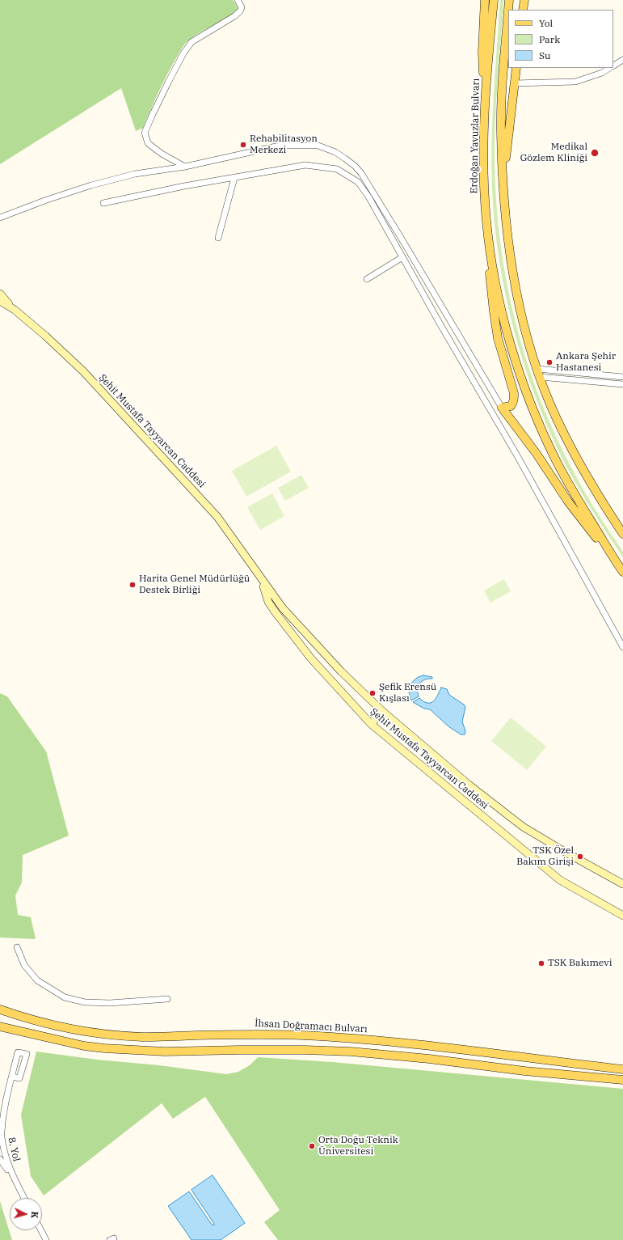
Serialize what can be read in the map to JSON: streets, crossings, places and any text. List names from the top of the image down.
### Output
{
  "streets": {
    "main road": ["Erdoğan Yavuzlar Bulvarı", "Şehit Mustafa Tayyarcan Caddesi", "İhsan Doğramacı Bulvarı"],
    "street": ["8. Yol"]
  },
  "places": [
    "Rehabilitasyon Merkezi",
    "Medikal Gözlem Kliniği",
    "Ankara Şehir Hastanesi",
    "Harita Genel Müdürlüğü Destek Birliği",
    "Şefik Erensü Kışlası",
    "TSK Özel Bakım Girişi",
    "TSK Bakımevi",
    "Orta Doğu Teknik Üniversitesi"
  ],
  "legend": ["Yol", "Park", "Su"],
  "north": "right"
}
